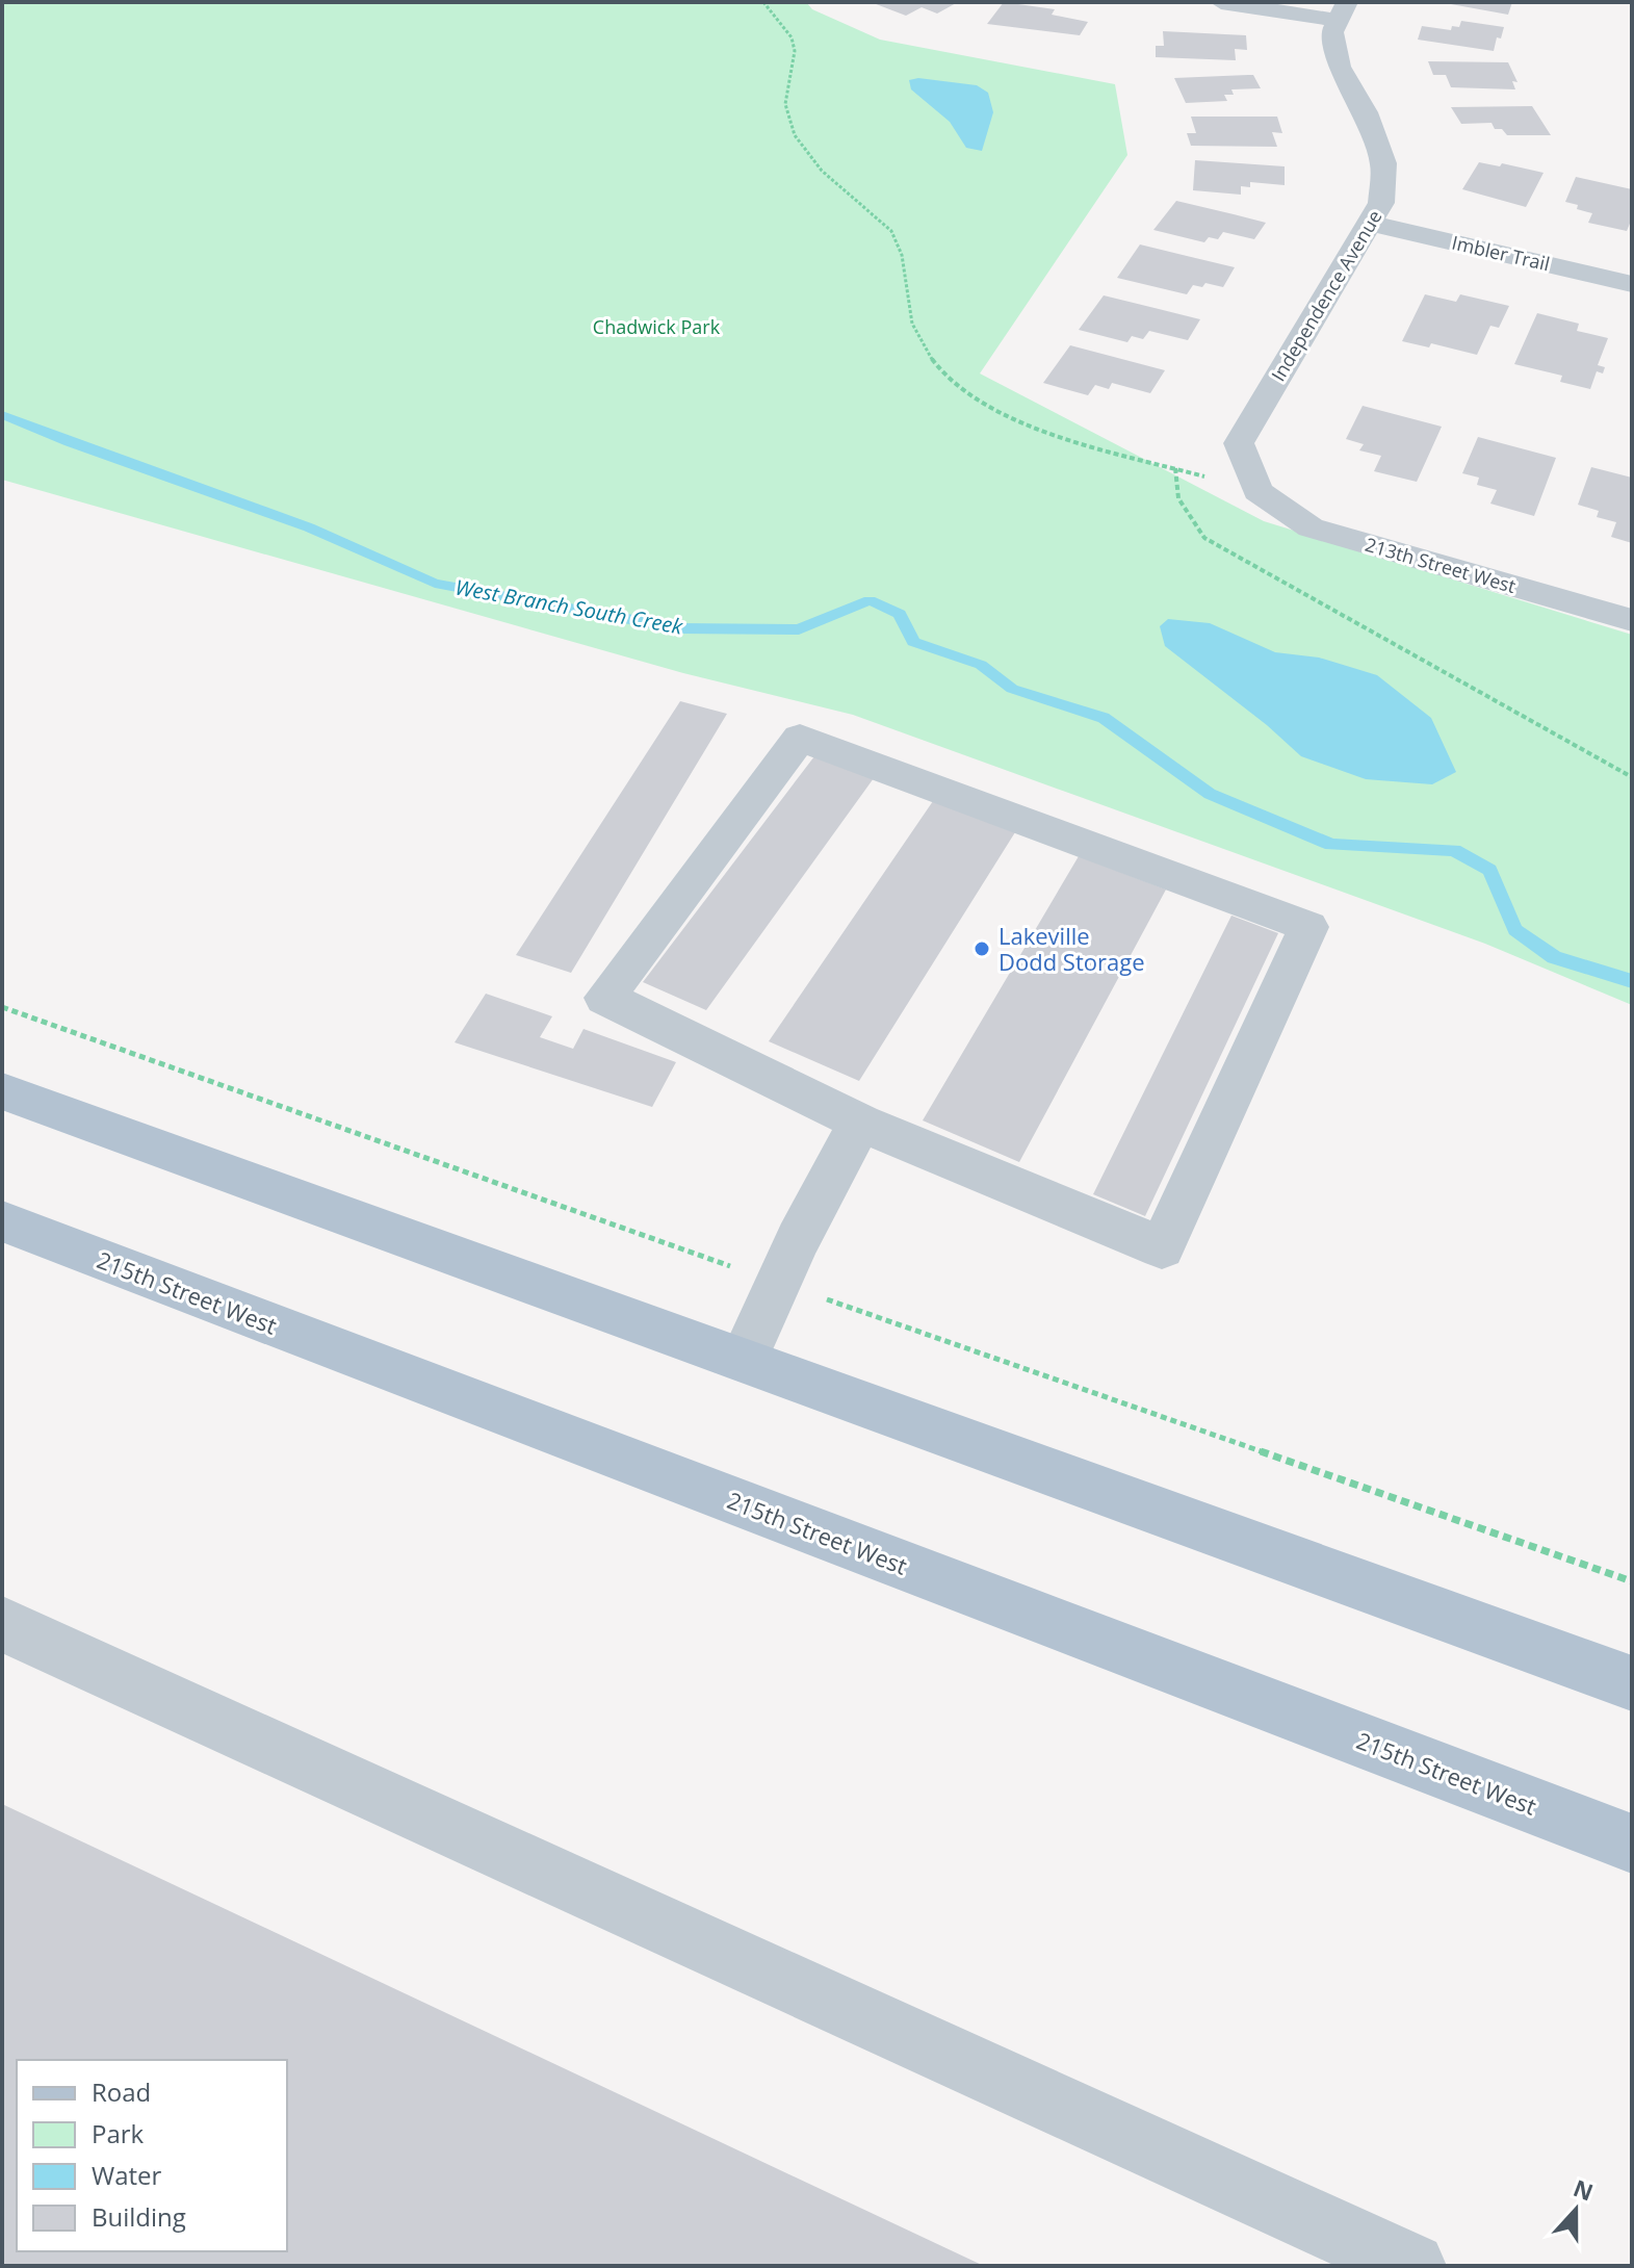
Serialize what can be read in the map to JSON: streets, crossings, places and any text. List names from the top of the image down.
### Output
{
  "streets": {
    "main road": ["215th Street West"],
    "street": ["Imbler Trail", "Independence Avenue", "213th Street West"]
  },
  "crossings": [
    ["Imbler Trail", "Independence Avenue"],
    ["Independence Avenue", "213th Street West"]
  ],
  "water": ["West Branch South Creek"],
  "parks": ["Chadwick Park"],
  "places": ["Lakeville Dodd Storage"],
  "legend": [
    "Road",
    "Park",
    "Water",
    "Building"
  ],
  "north": "top"
}
